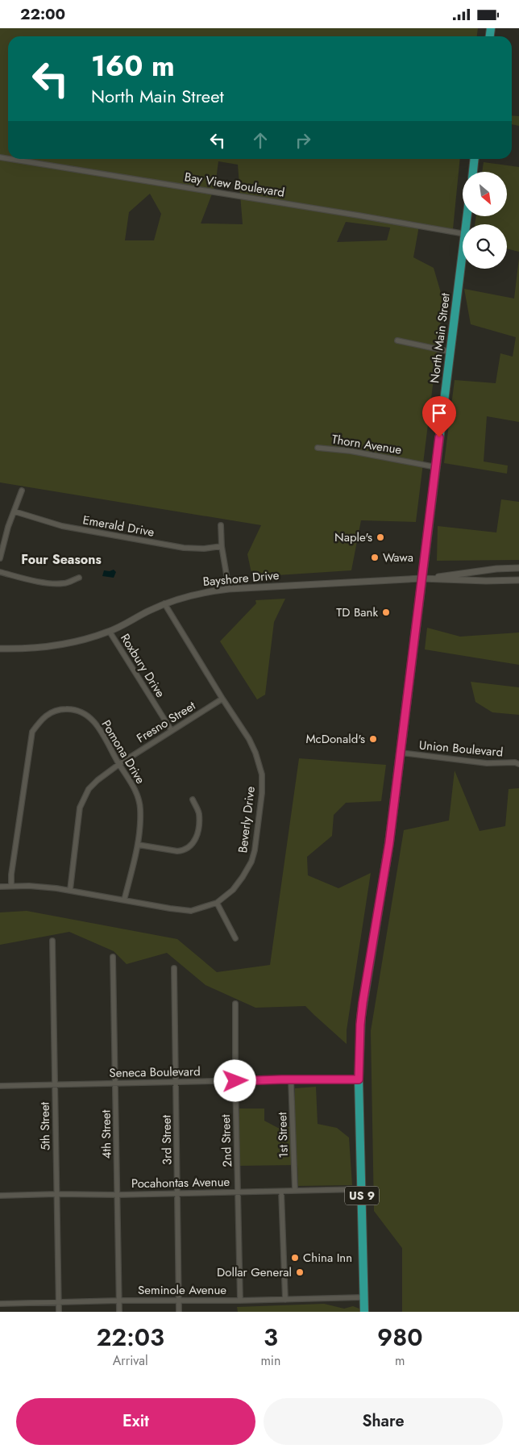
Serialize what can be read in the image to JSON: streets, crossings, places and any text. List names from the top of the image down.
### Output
{
  "streets": {
    "highway": ["North Main Street", "US 9"],
    "street": [
      "Bay View Boulevard",
      "Thorn Avenue",
      "Emerald Drive",
      "Bayshore Drive",
      "Roxbury Drive",
      "Fresno Street",
      "Union Boulevard",
      "Pomona Drive",
      "Beverly Drive",
      "Seneca Boulevard",
      "5th Street",
      "4th Street",
      "1st Street",
      "3rd Street",
      "2nd Street",
      "Pocahontas Avenue",
      "Seminole Avenue"
    ]
  },
  "crossings": [
    ["North Main Street", "Thorn Avenue"],
    ["North Main Street", "Bayshore Drive"],
    ["North Main Street", "Union Boulevard"],
    ["North Main Street", "Seneca Boulevard"],
    ["North Main Street", "US 9"],
    ["Bayshore Drive", "Roxbury Drive"],
    ["Bayshore Drive", "Beverly Drive"],
    ["Roxbury Drive", "Fresno Street"],
    ["Fresno Street", "Pomona Drive"],
    ["Fresno Street", "Beverly Drive"],
    ["Pomona Drive", "Beverly Drive"],
    ["Seneca Boulevard", "5th Street"],
    ["Seneca Boulevard", "4th Street"],
    ["Seneca Boulevard", "1st Street"],
    ["Seneca Boulevard", "3rd Street"],
    ["Seneca Boulevard", "2nd Street"],
    ["Seneca Boulevard", "US 9"],
    ["5th Street", "Pocahontas Avenue"],
    ["5th Street", "Seminole Avenue"],
    ["4th Street", "Pocahontas Avenue"],
    ["4th Street", "Seminole Avenue"],
    ["1st Street", "Pocahontas Avenue"],
    ["3rd Street", "Pocahontas Avenue"],
    ["3rd Street", "Seminole Avenue"],
    ["2nd Street", "Pocahontas Avenue"],
    ["2nd Street", "Seminole Avenue"],
    ["Pocahontas Avenue", "US 9"],
    ["US 9", "Seminole Avenue"]
  ],
  "districts": ["Four Seasons"],
  "places": [
    "Naple's",
    "Wawa",
    "TD Bank",
    "McDonald's",
    "China Inn",
    "Dollar General"
  ],
  "north": "bottom right",
  "page": {
    "status": "22:00",
    "turn": ["160 m", "North Main Street"],
    "eta": [
      "22:03",
      "Arrival",
      "3",
      "min",
      "980",
      "m"
    ],
    "buttons": ["Exit", "Share"]
  }
}
